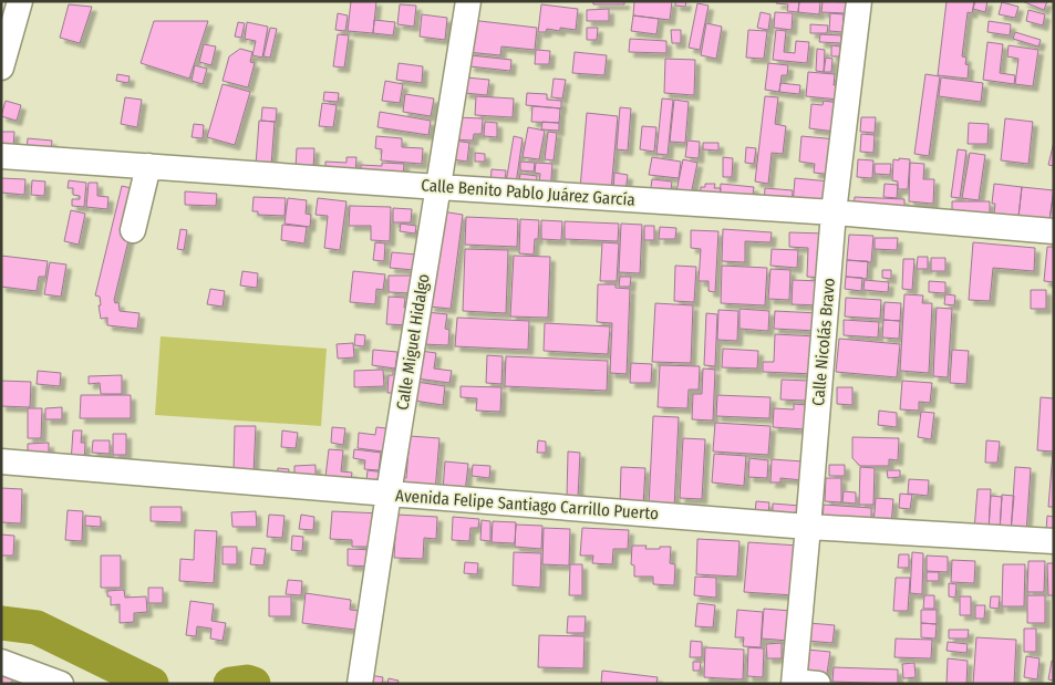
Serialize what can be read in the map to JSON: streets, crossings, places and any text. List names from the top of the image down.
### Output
{
  "streets": {
    "street": [
      "Calle Benito Pablo Juárez García",
      "Calle Miguel Hidalgo",
      "Calle Nicolás Bravo",
      "Avenida Felipe Santiago Carrillo Puerto"
    ]
  },
  "crossings": [
    ["Calle Benito Pablo Juárez García", "Calle Miguel Hidalgo"],
    ["Calle Benito Pablo Juárez García", "Calle Nicolás Bravo"],
    ["Calle Miguel Hidalgo", "Avenida Felipe Santiago Carrillo Puerto"],
    ["Calle Nicolás Bravo", "Avenida Felipe Santiago Carrillo Puerto"]
  ]
}
